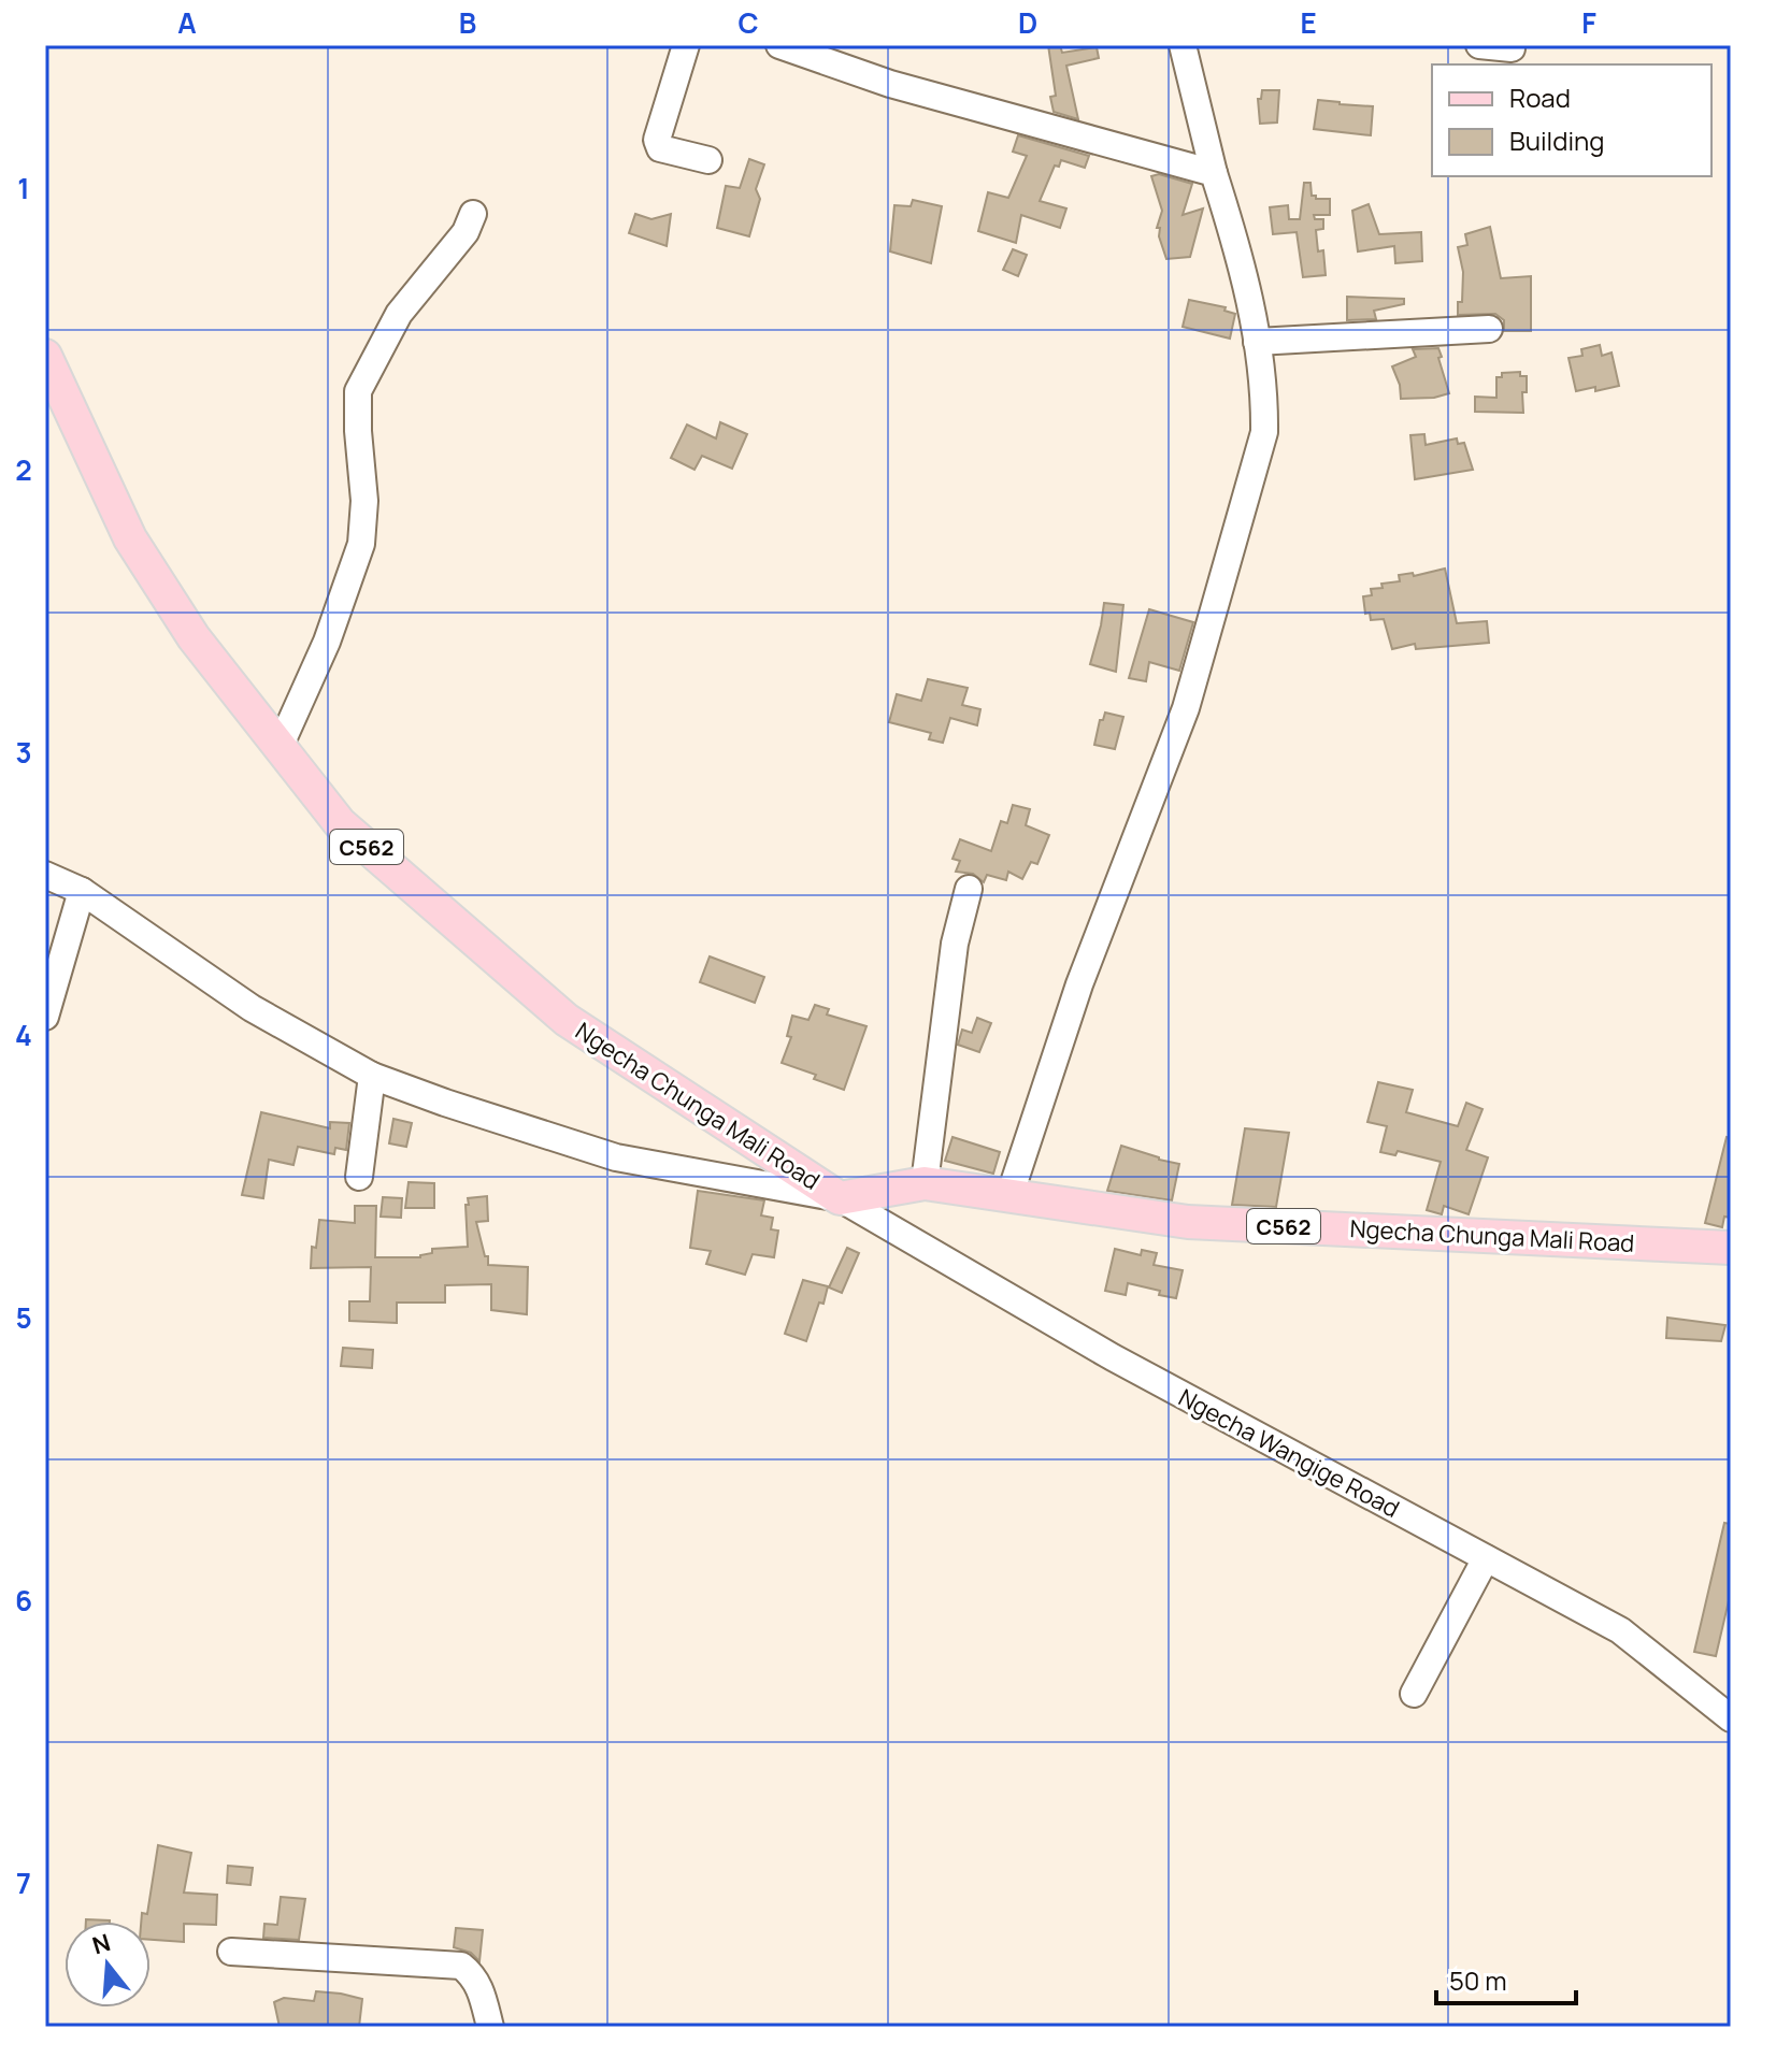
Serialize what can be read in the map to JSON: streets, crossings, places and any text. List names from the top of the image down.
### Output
{
  "streets": {
    "main road": ["C562", "Ngecha Chunga Mali Road"],
    "street": ["Ngecha Wangige Road"]
  },
  "crossings": [
    ["Ngecha Chunga Mali Road", "Ngecha Wangige Road"]
  ],
  "legend": ["Road", "Building"],
  "scale_bar": "50 m",
  "north": "top",
  "grid": {
    "columns": [
      "A",
      "B",
      "C",
      "D",
      "E",
      "F"
    ],
    "rows": [
      "1",
      "2",
      "3",
      "4",
      "5",
      "6",
      "7"
    ]
  }
}
